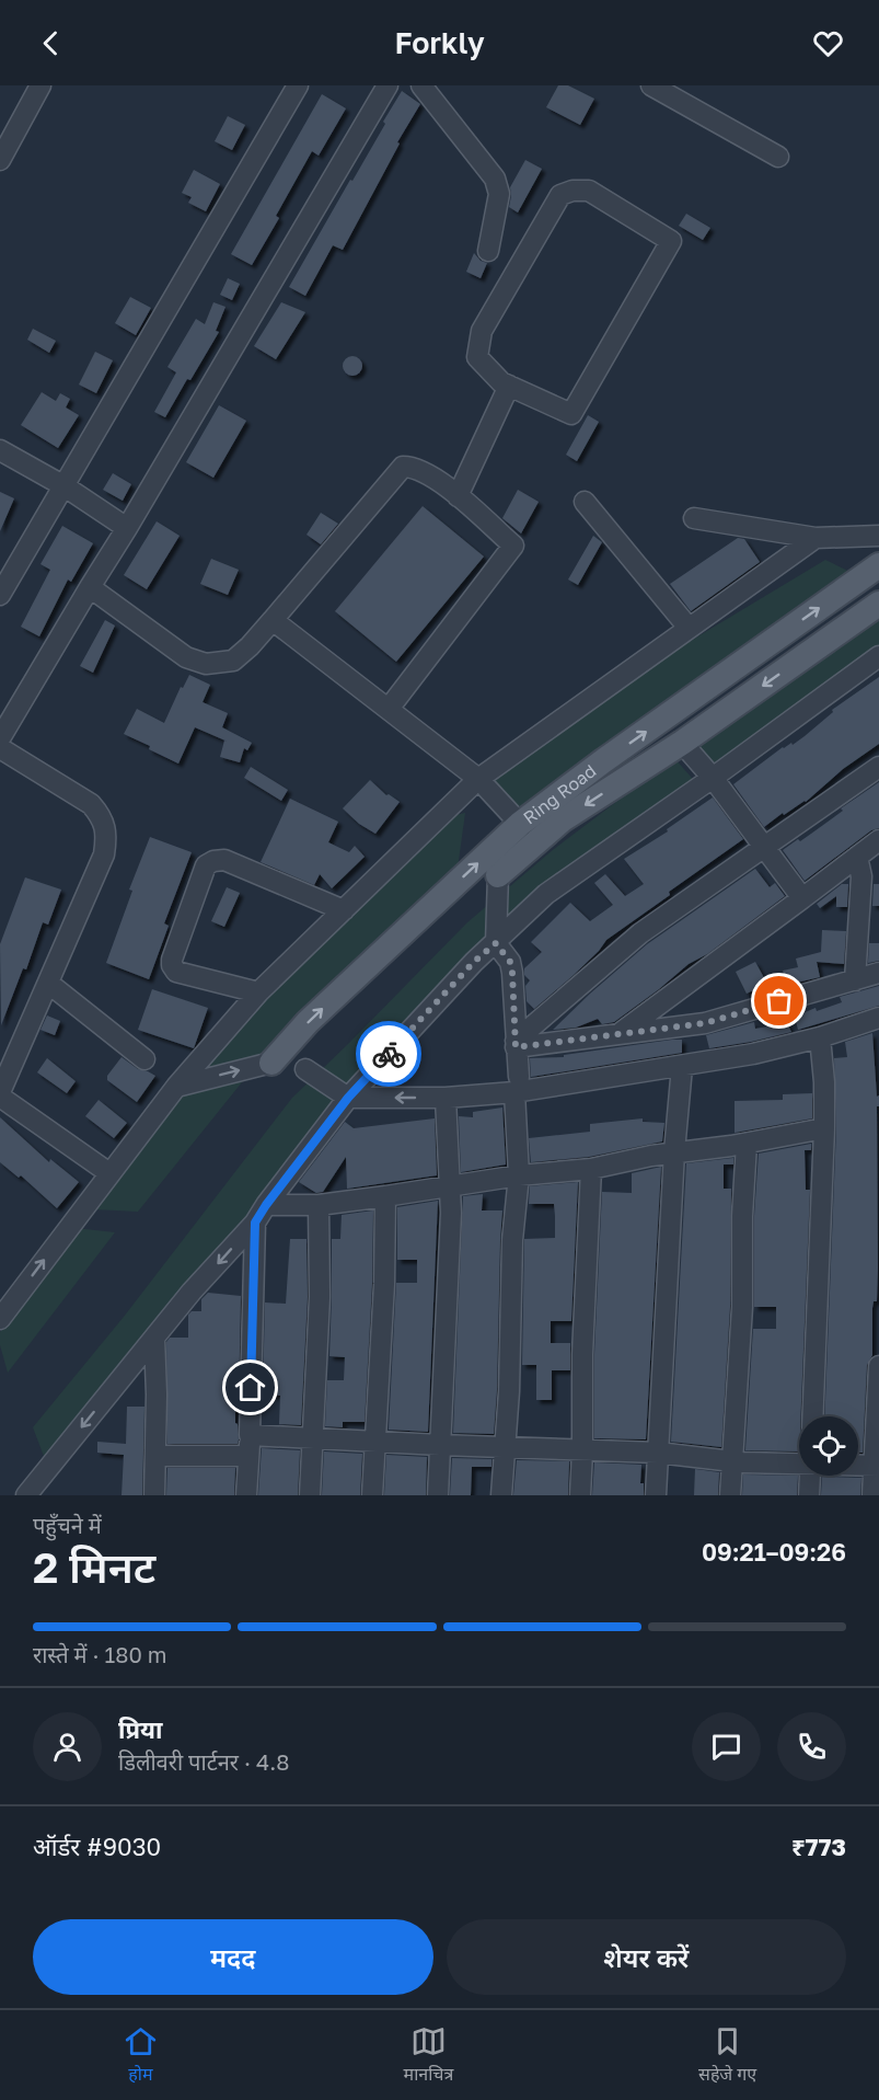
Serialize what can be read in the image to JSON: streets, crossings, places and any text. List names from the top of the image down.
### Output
{
  "streets": {
    "main road": ["Ring Road"]
  },
  "page": {
    "header": "Forkly",
    "heading": ["2 मिनट", "पहुँचने में", "09:21–09:26"],
    "panel": [
      "प्रिया",
      "डिलीवरी पार्टनर · 4.8",
      "ऑर्डर #9030",
      "₹773"
    ],
    "bar": "रास्ते में · 180 m",
    "buttons": ["मदद", "शेयर करें"],
    "tabs": ["होम", "मानचित्र", "सहेजे गए"]
  }
}
